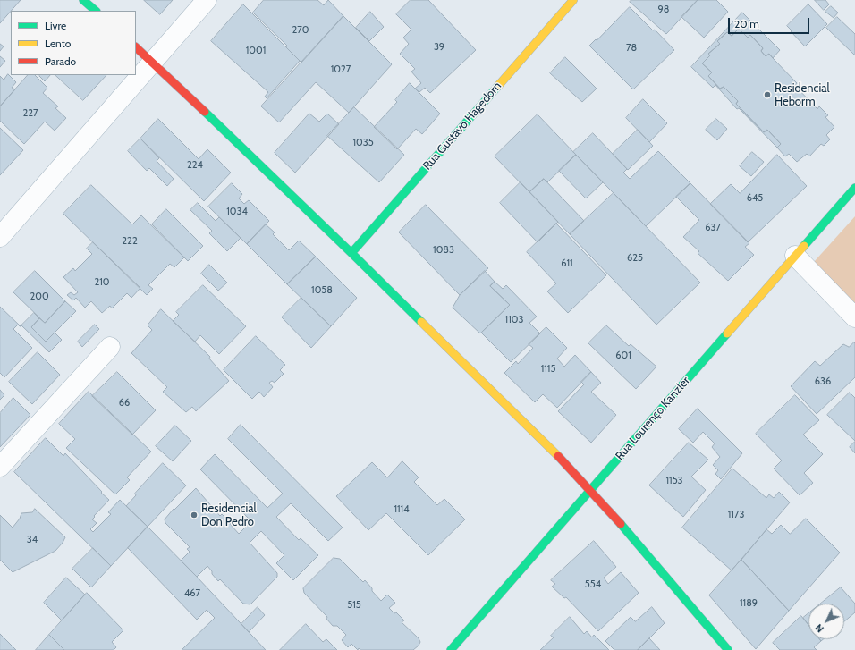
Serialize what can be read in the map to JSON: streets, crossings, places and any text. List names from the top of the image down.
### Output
{
  "streets": {
    "street": ["Rua Gustavo Hagedorn", "Rua Lourenço Kanzler"]
  },
  "places": ["Residencial Heborm", "Residencial Don Pedro"],
  "house_numbers": [
    "98",
    "270",
    "39",
    "78",
    "1001",
    "1027",
    "227",
    "1035",
    "224",
    "645",
    "1034",
    "637",
    "222",
    "1083",
    "625",
    "611",
    "210",
    "1058",
    "200",
    "1103",
    "601",
    "1115",
    "636",
    "66",
    "1153",
    "1114",
    "1173",
    "34",
    "554",
    "467",
    "1189",
    "515"
  ],
  "legend": ["Livre", "Lento", "Parado"],
  "scale_bar": "20 m",
  "north": "bottom left"
}
